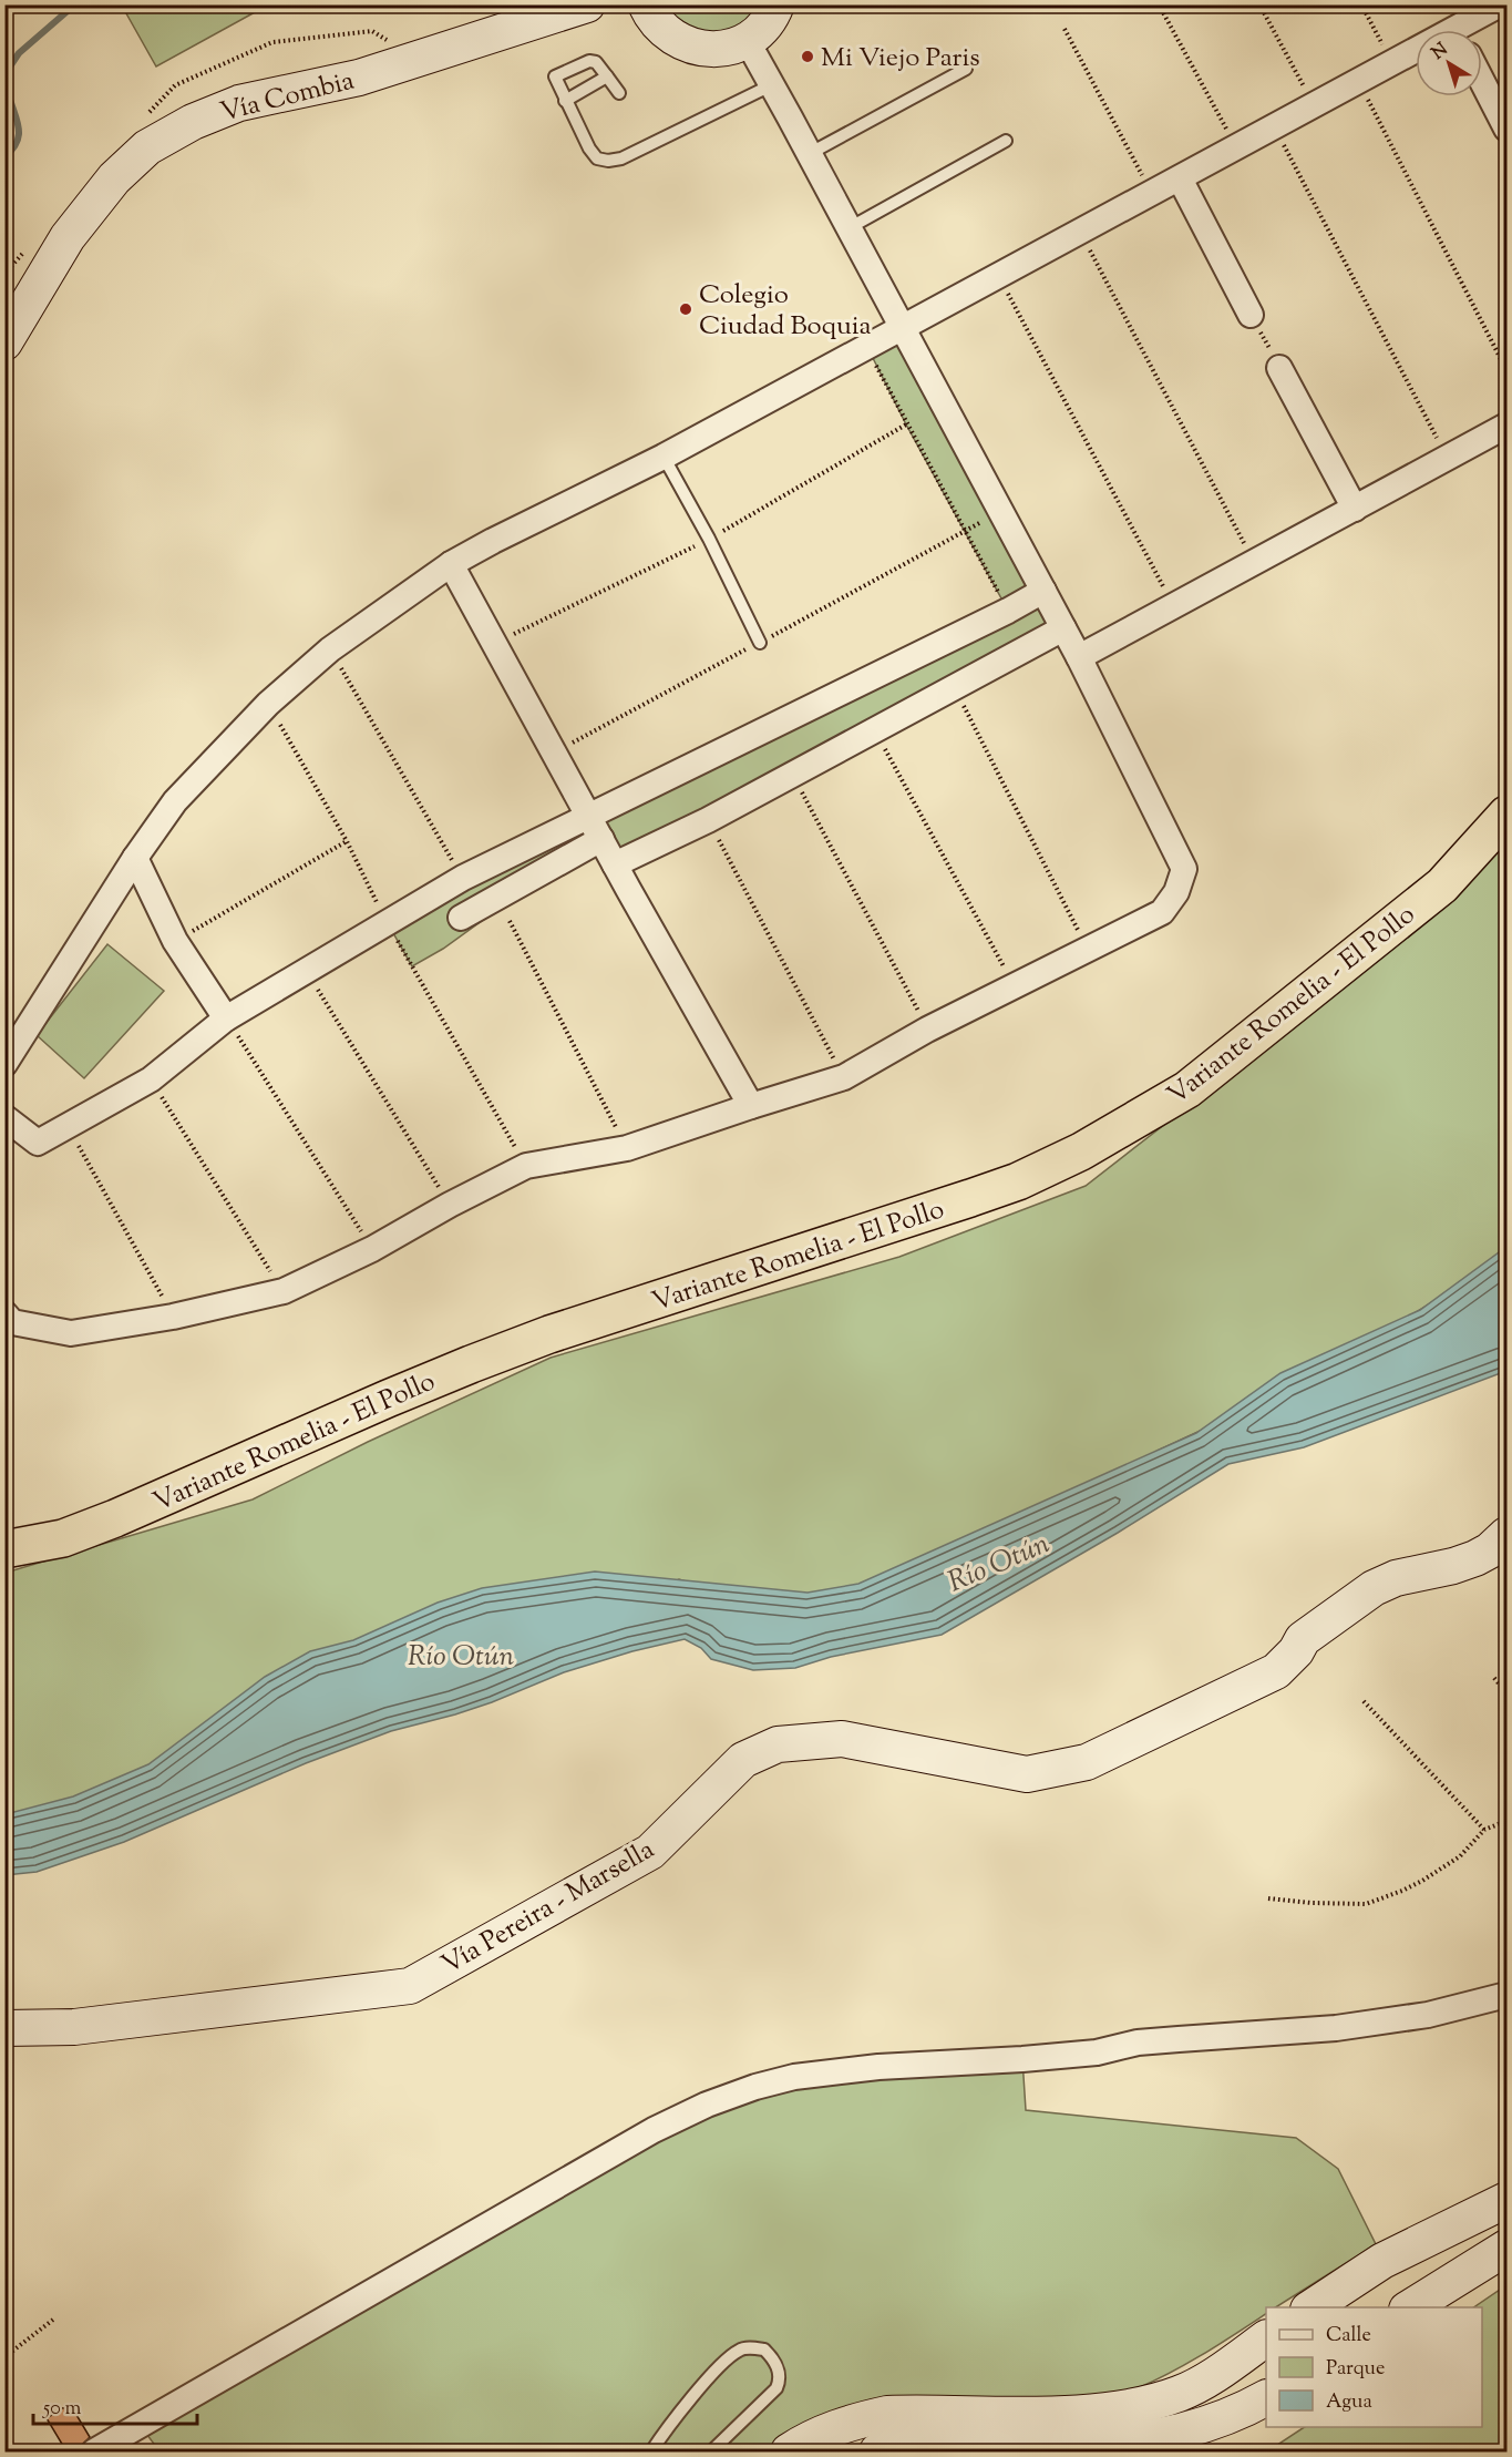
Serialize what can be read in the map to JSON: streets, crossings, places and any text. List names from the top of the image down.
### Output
{
  "streets": {
    "highway": ["Variante Romelia - El Pollo"],
    "main road": ["Vía Combia", "Vía Pereira - Marsella"]
  },
  "water": ["Río Otún"],
  "places": ["Mi Viejo Paris", "Colegio Ciudad Boquia"],
  "legend": ["Calle", "Parque", "Agua"],
  "scale_bar": "50 m",
  "north": "top left"
}
